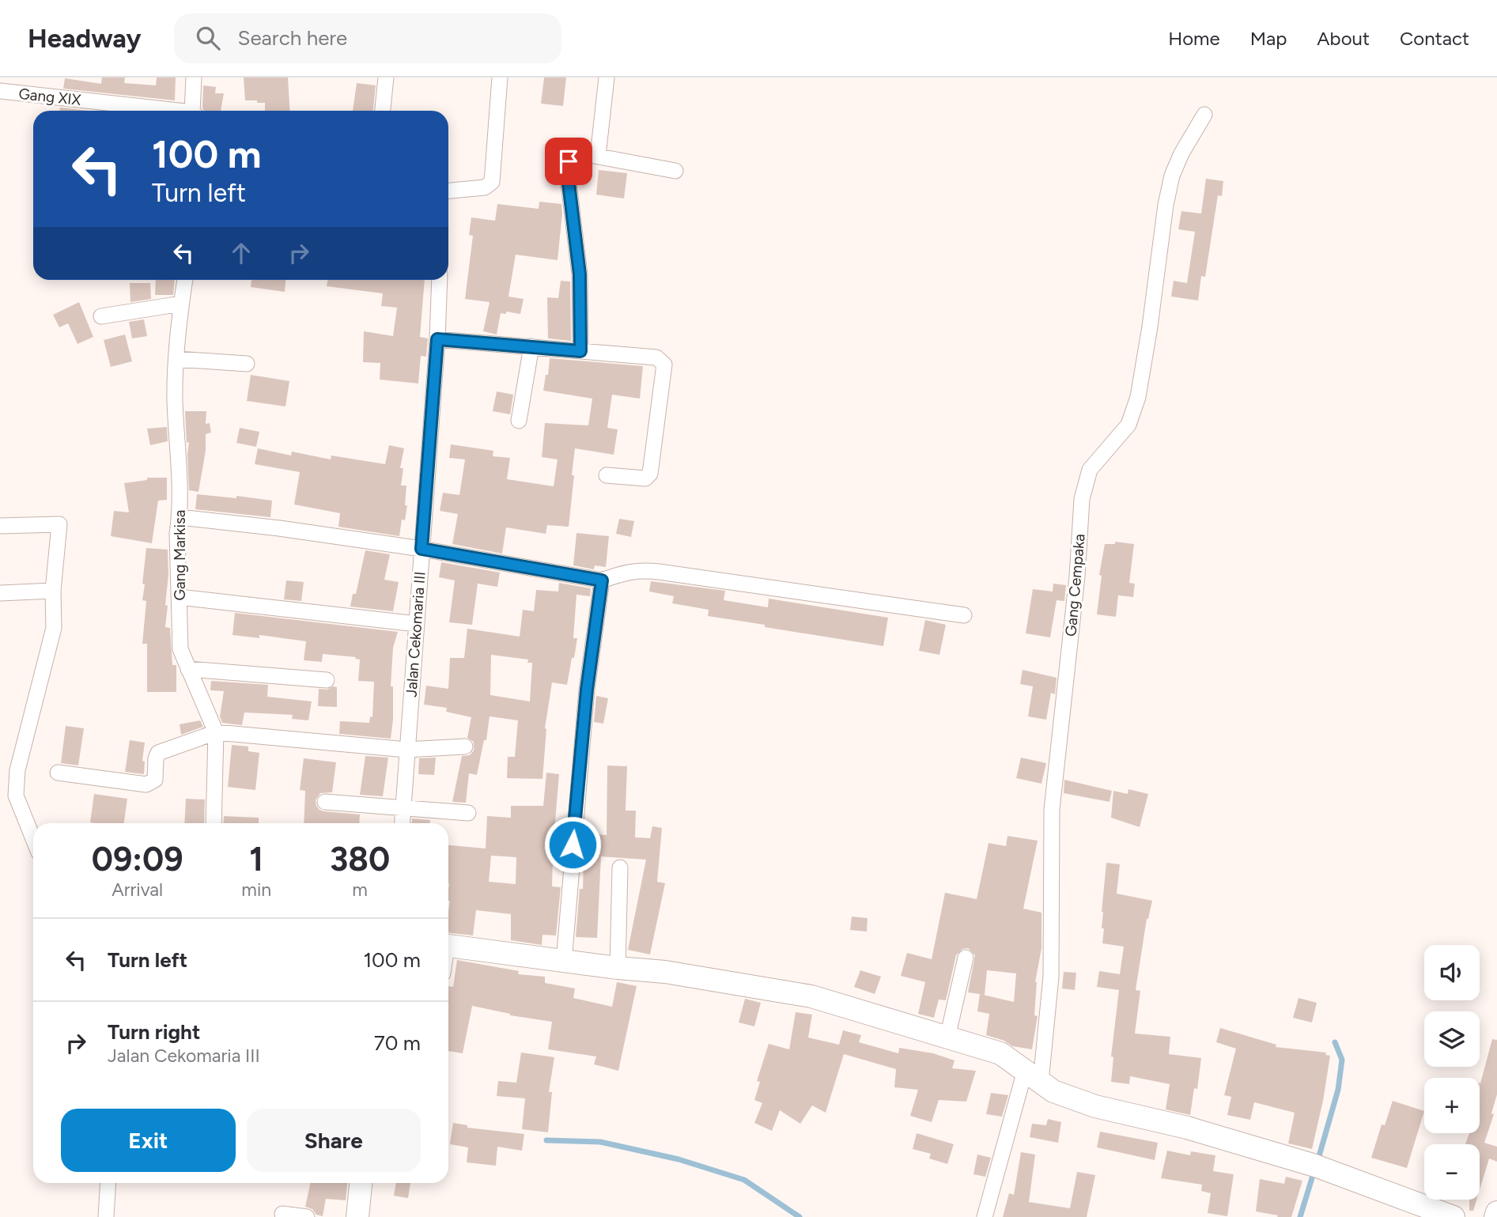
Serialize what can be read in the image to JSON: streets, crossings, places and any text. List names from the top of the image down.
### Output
{
  "streets": {
    "street": [
      "Gang XIX",
      "Gang Markisa",
      "Gang Cempaka",
      "Jalan Cekomaria III"
    ]
  },
  "page": {
    "header": "Headway",
    "search": "Search here",
    "nav": [
      "Home",
      "Map",
      "About",
      "Contact"
    ],
    "turn": ["100 m", "Turn left"],
    "eta": [
      "09:09",
      "Arrival",
      "1",
      "min",
      "380",
      "m"
    ],
    "list": [
      {
        "name": "Turn left",
        "value": "100 m"
      },
      {
        "name": "Turn right",
        "note": "Jalan Cekomaria III",
        "value": "70 m"
      }
    ],
    "map_buttons": ["+", "−"],
    "buttons": ["Exit", "Share"]
  }
}
